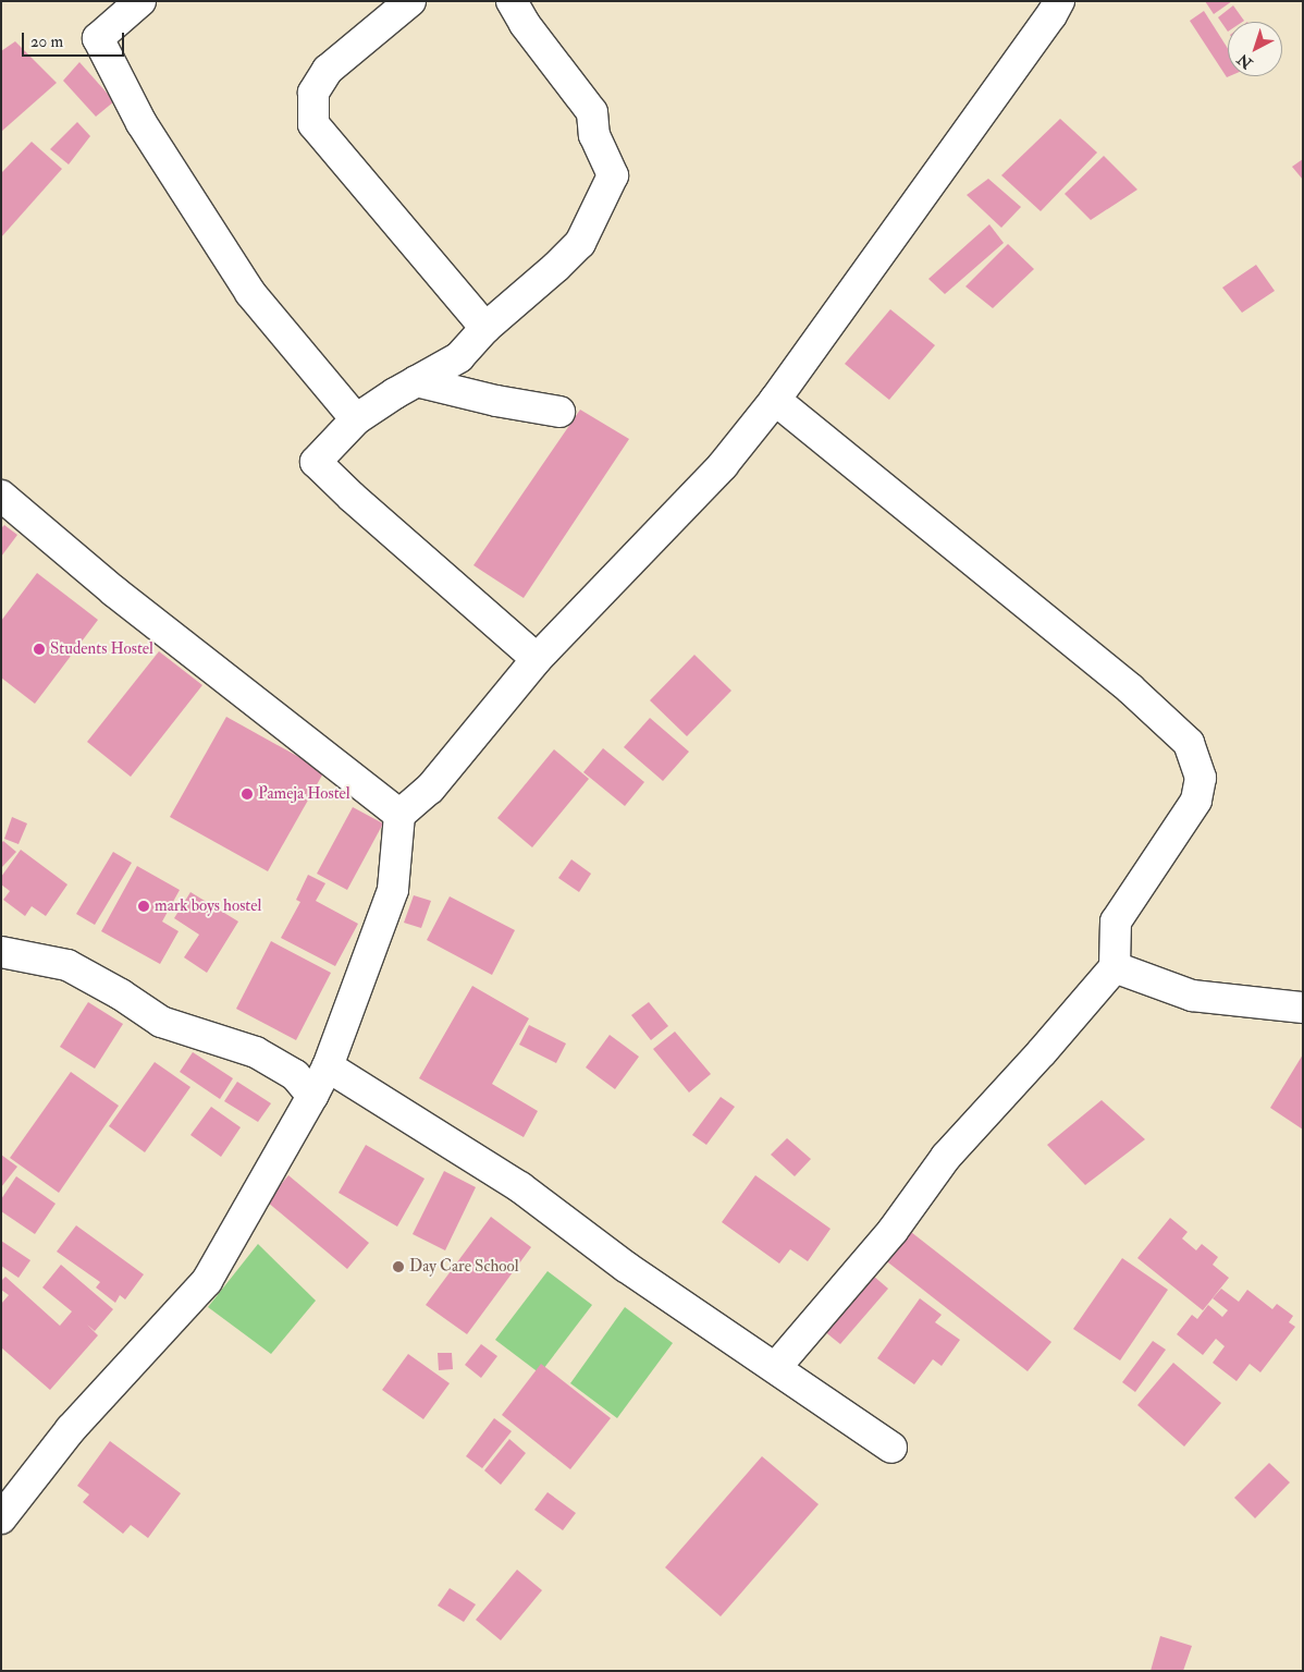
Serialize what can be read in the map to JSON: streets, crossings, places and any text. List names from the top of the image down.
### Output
{
  "places": [
    "Students Hostel",
    "Pameja Hostel",
    "mark boys hostel",
    "Day Care School"
  ],
  "scale_bar": "20 m",
  "north": "bottom left"
}
